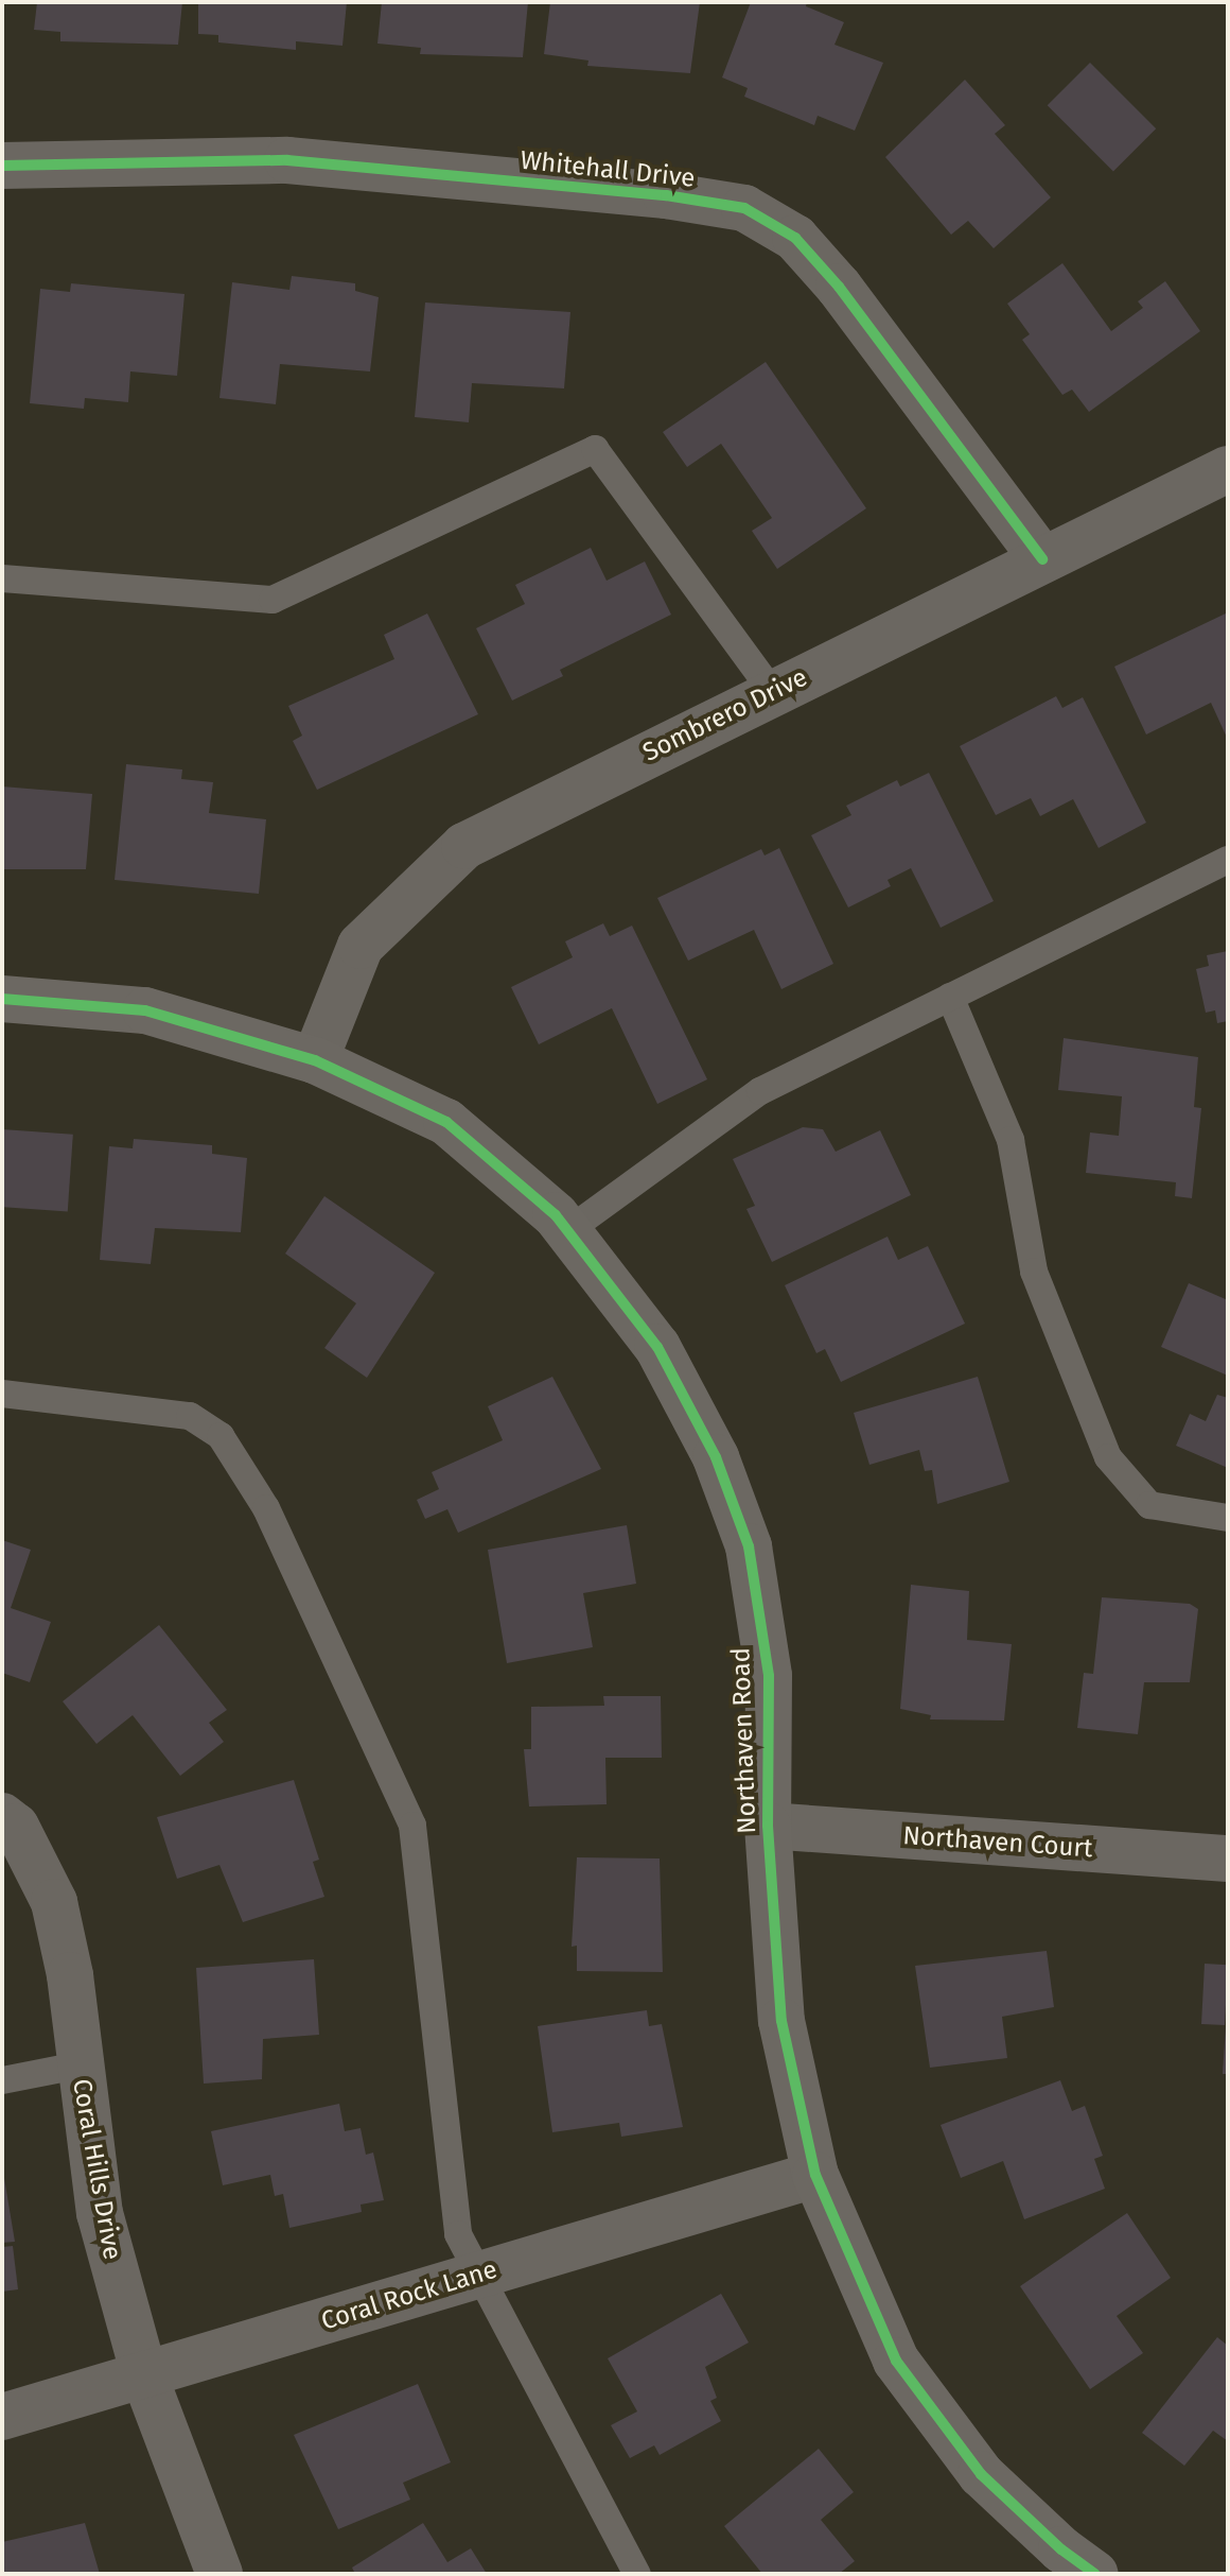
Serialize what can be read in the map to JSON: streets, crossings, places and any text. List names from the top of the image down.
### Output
{
  "streets": {
    "street": [
      "Whitehall Drive",
      "Sombrero Drive",
      "Northaven Road",
      "Northaven Court",
      "Coral Hills Drive",
      "Coral Rock Lane"
    ]
  },
  "crossings": [
    ["Whitehall Drive", "Sombrero Drive"],
    ["Sombrero Drive", "Northaven Road"],
    ["Northaven Road", "Northaven Court"],
    ["Northaven Road", "Coral Rock Lane"],
    ["Coral Hills Drive", "Coral Rock Lane"]
  ]
}
